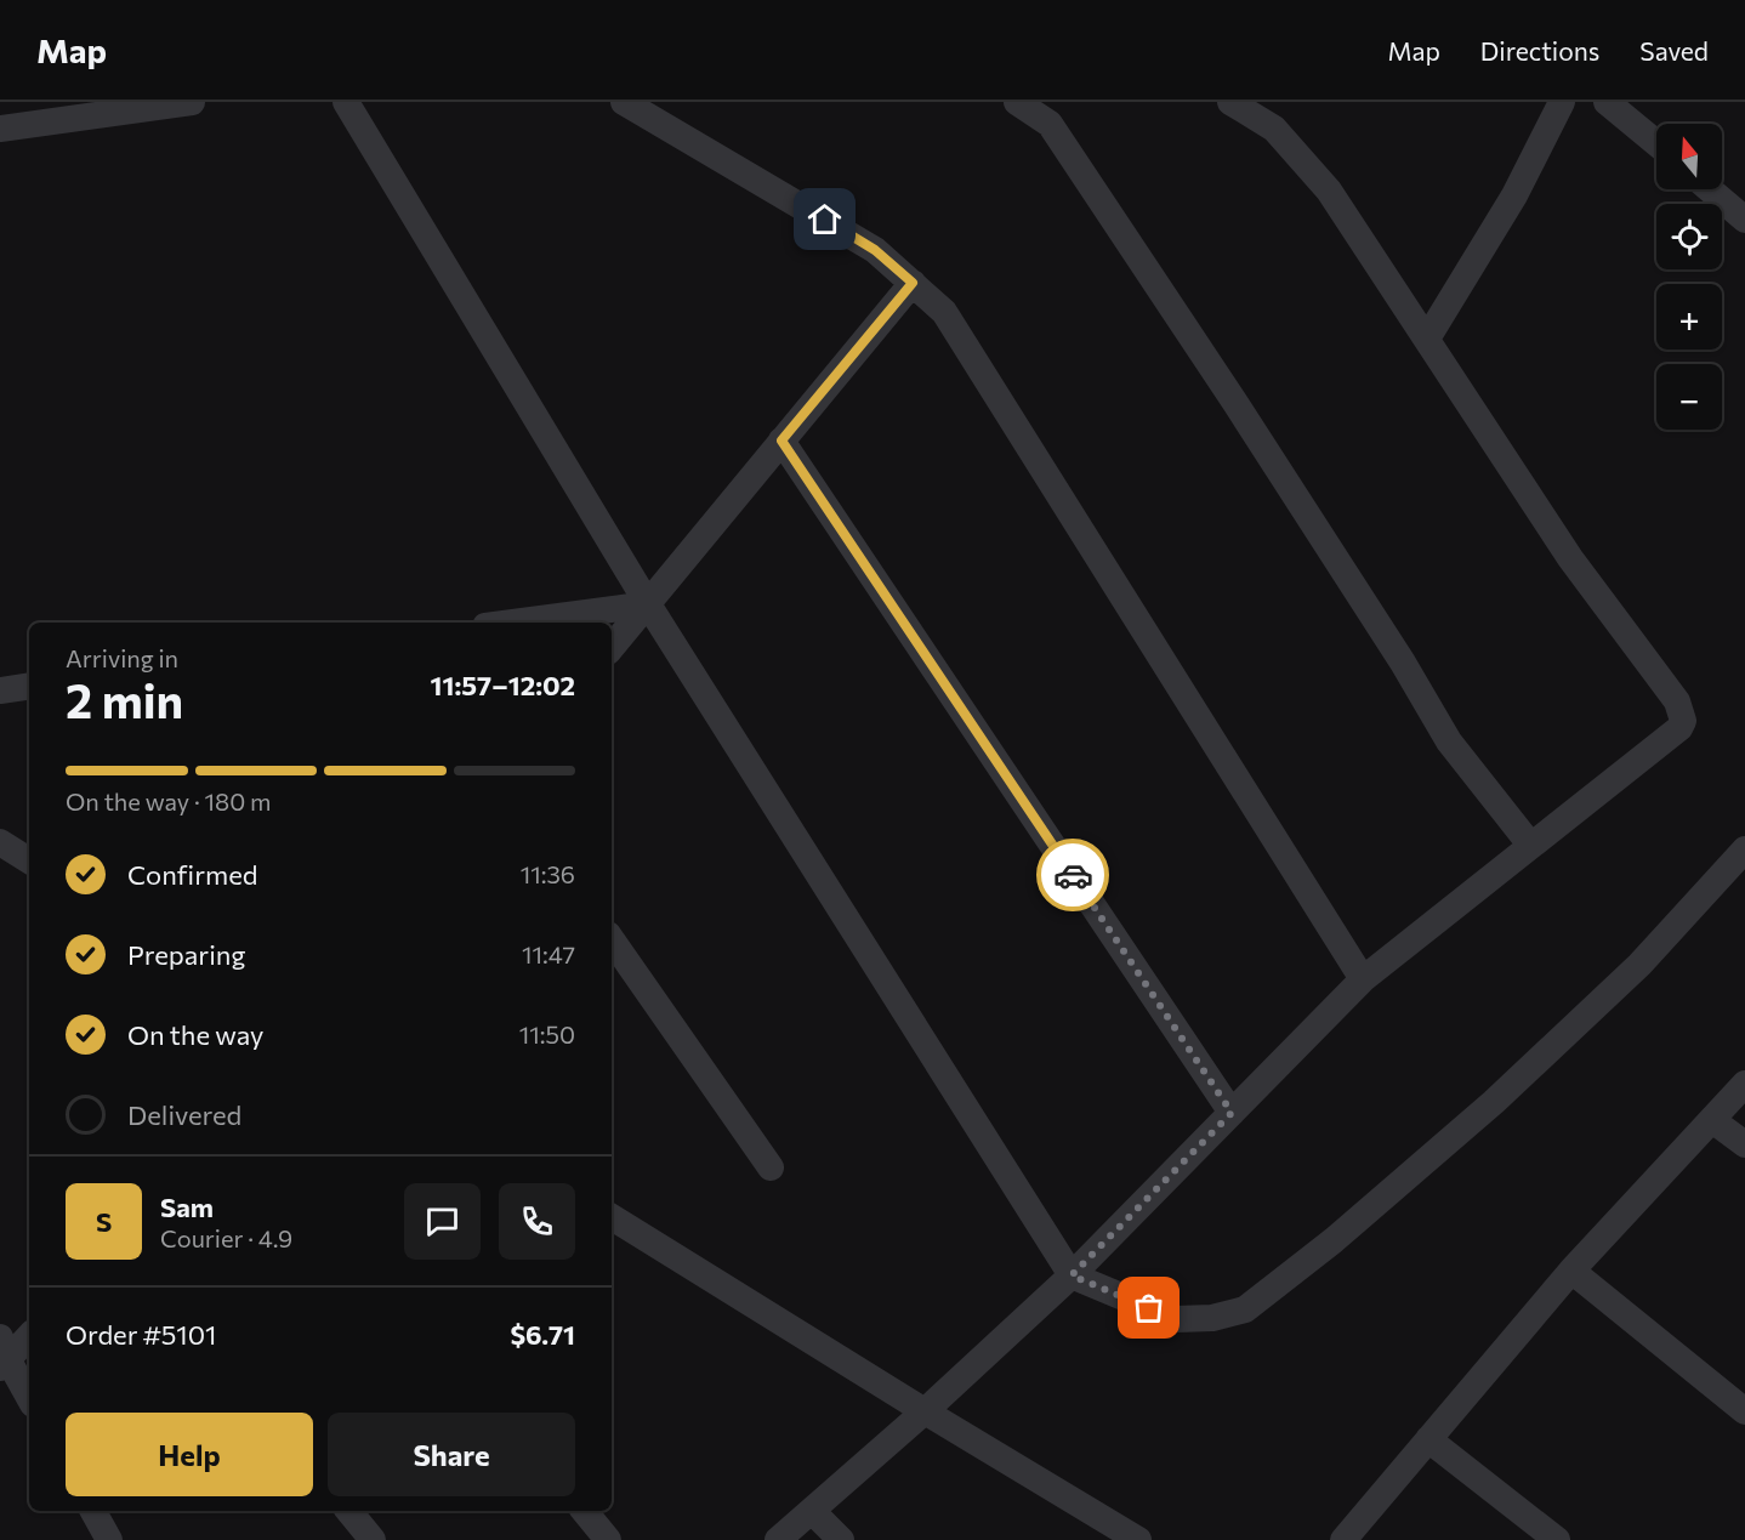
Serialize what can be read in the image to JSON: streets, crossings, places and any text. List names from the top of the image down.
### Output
{
  "north": "top",
  "page": {
    "header": "Map",
    "nav": ["Map", "Directions", "Saved"],
    "map_buttons": ["+", "−"],
    "heading": ["2 min", "Arriving in", "11:57–12:02"],
    "panel": [
      "Sam",
      "Courier · 4.9",
      "Order #5101",
      "$6.71"
    ],
    "bar": "On the way · 180 m",
    "list": [
      ["Confirmed", "11:36"],
      ["Preparing", "11:47"],
      ["On the way", "11:50"],
      "Delivered"
    ],
    "round": "S",
    "buttons": ["Help", "Share"]
  }
}
